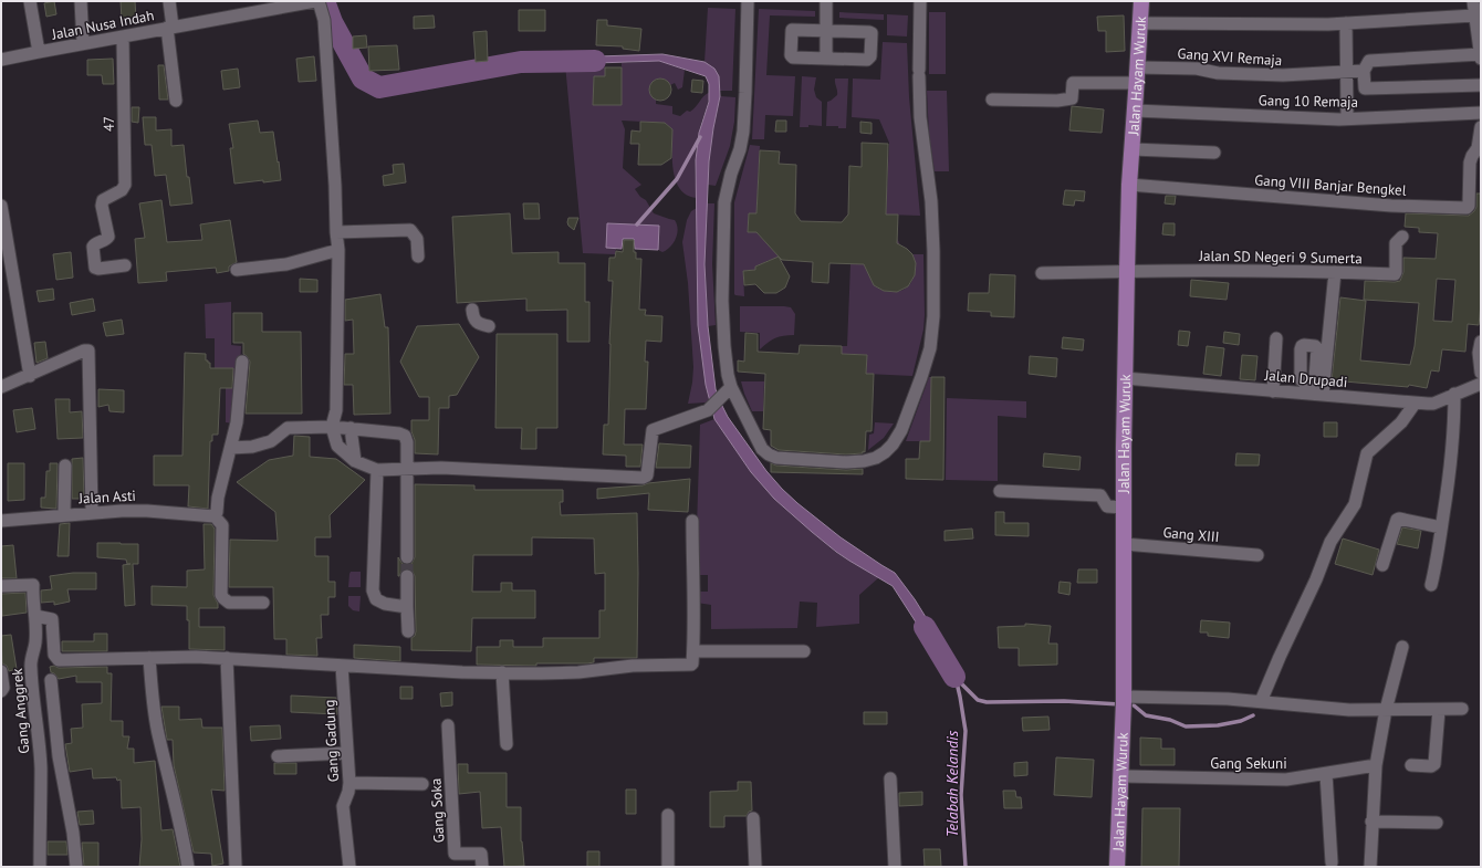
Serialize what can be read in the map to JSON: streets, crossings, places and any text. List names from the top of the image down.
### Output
{
  "streets": {
    "main road": ["Jalan Hayam Wuruk"],
    "street": [
      "Jalan Nusa Indah",
      "Gang XVI Remaja",
      "Gang 10 Remaja",
      "47",
      "Gang VIII Banjar Bengkel",
      "Jalan SD Negeri 9 Sumerta",
      "Jalan Drupadi",
      "Jalan Asti",
      "Gang XIII",
      "Gang Anggrek",
      "Gang Gadung",
      "Gang Sekuni",
      "Gang Soka"
    ]
  },
  "crossings": [
    ["Jalan Nusa Indah", "47"],
    ["Gang XVI Remaja", "Jalan Hayam Wuruk"],
    ["Jalan Hayam Wuruk", "Gang 10 Remaja"],
    ["Jalan Hayam Wuruk", "Gang VIII Banjar Bengkel"],
    ["Jalan Hayam Wuruk", "Jalan SD Negeri 9 Sumerta"],
    ["Jalan Hayam Wuruk", "Jalan Drupadi"],
    ["Jalan Hayam Wuruk", "Gang XIII"],
    ["Jalan Hayam Wuruk", "Gang Sekuni"]
  ],
  "water": ["Telabah Kelandis"]
}
